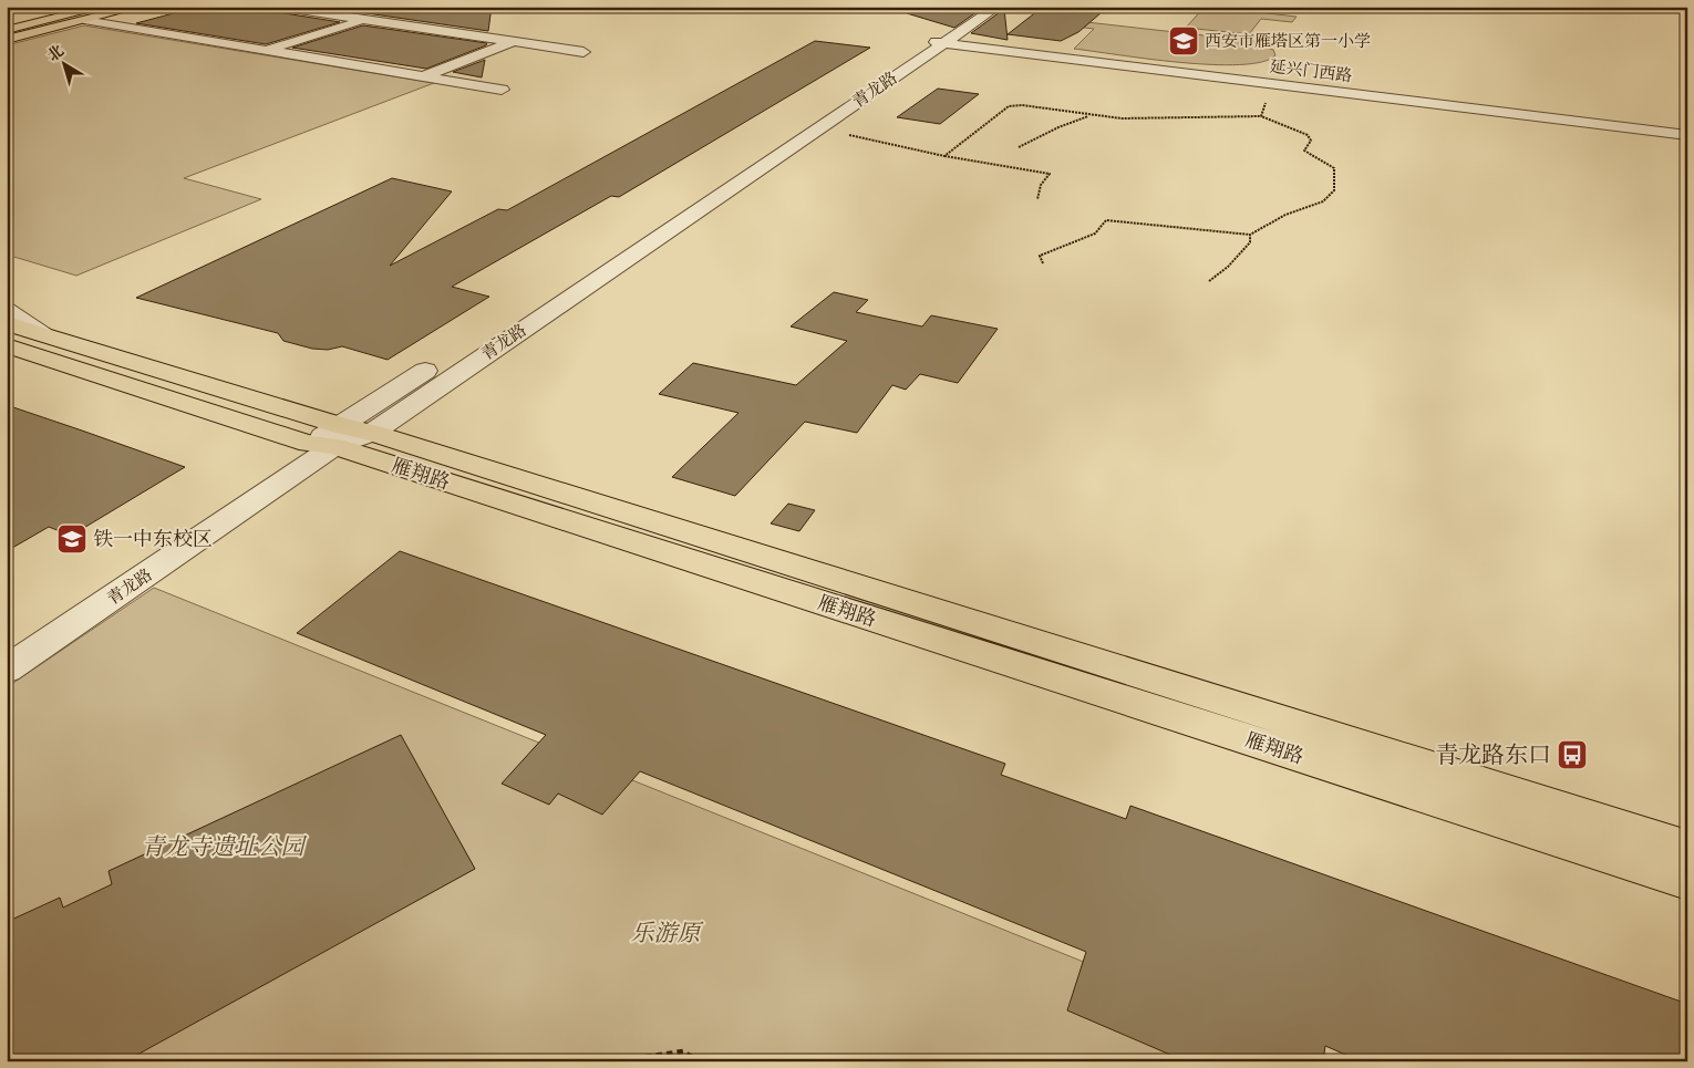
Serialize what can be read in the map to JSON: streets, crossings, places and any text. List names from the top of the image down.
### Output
{
  "streets": {
    "main road": ["雁翔路"],
    "street": ["延兴门西路", "青龙路"]
  },
  "crossings": [
    ["延兴门西路", "青龙路"],
    ["青龙路", "雁翔路"]
  ],
  "parks": ["青龙寺遗址公园", "乐游原"],
  "places": {
    "school or university": ["西安市雁塔区第一小学", "铁一中东校区"],
    "bus stop": ["青龙路东口"]
  },
  "north": "top left"
}
